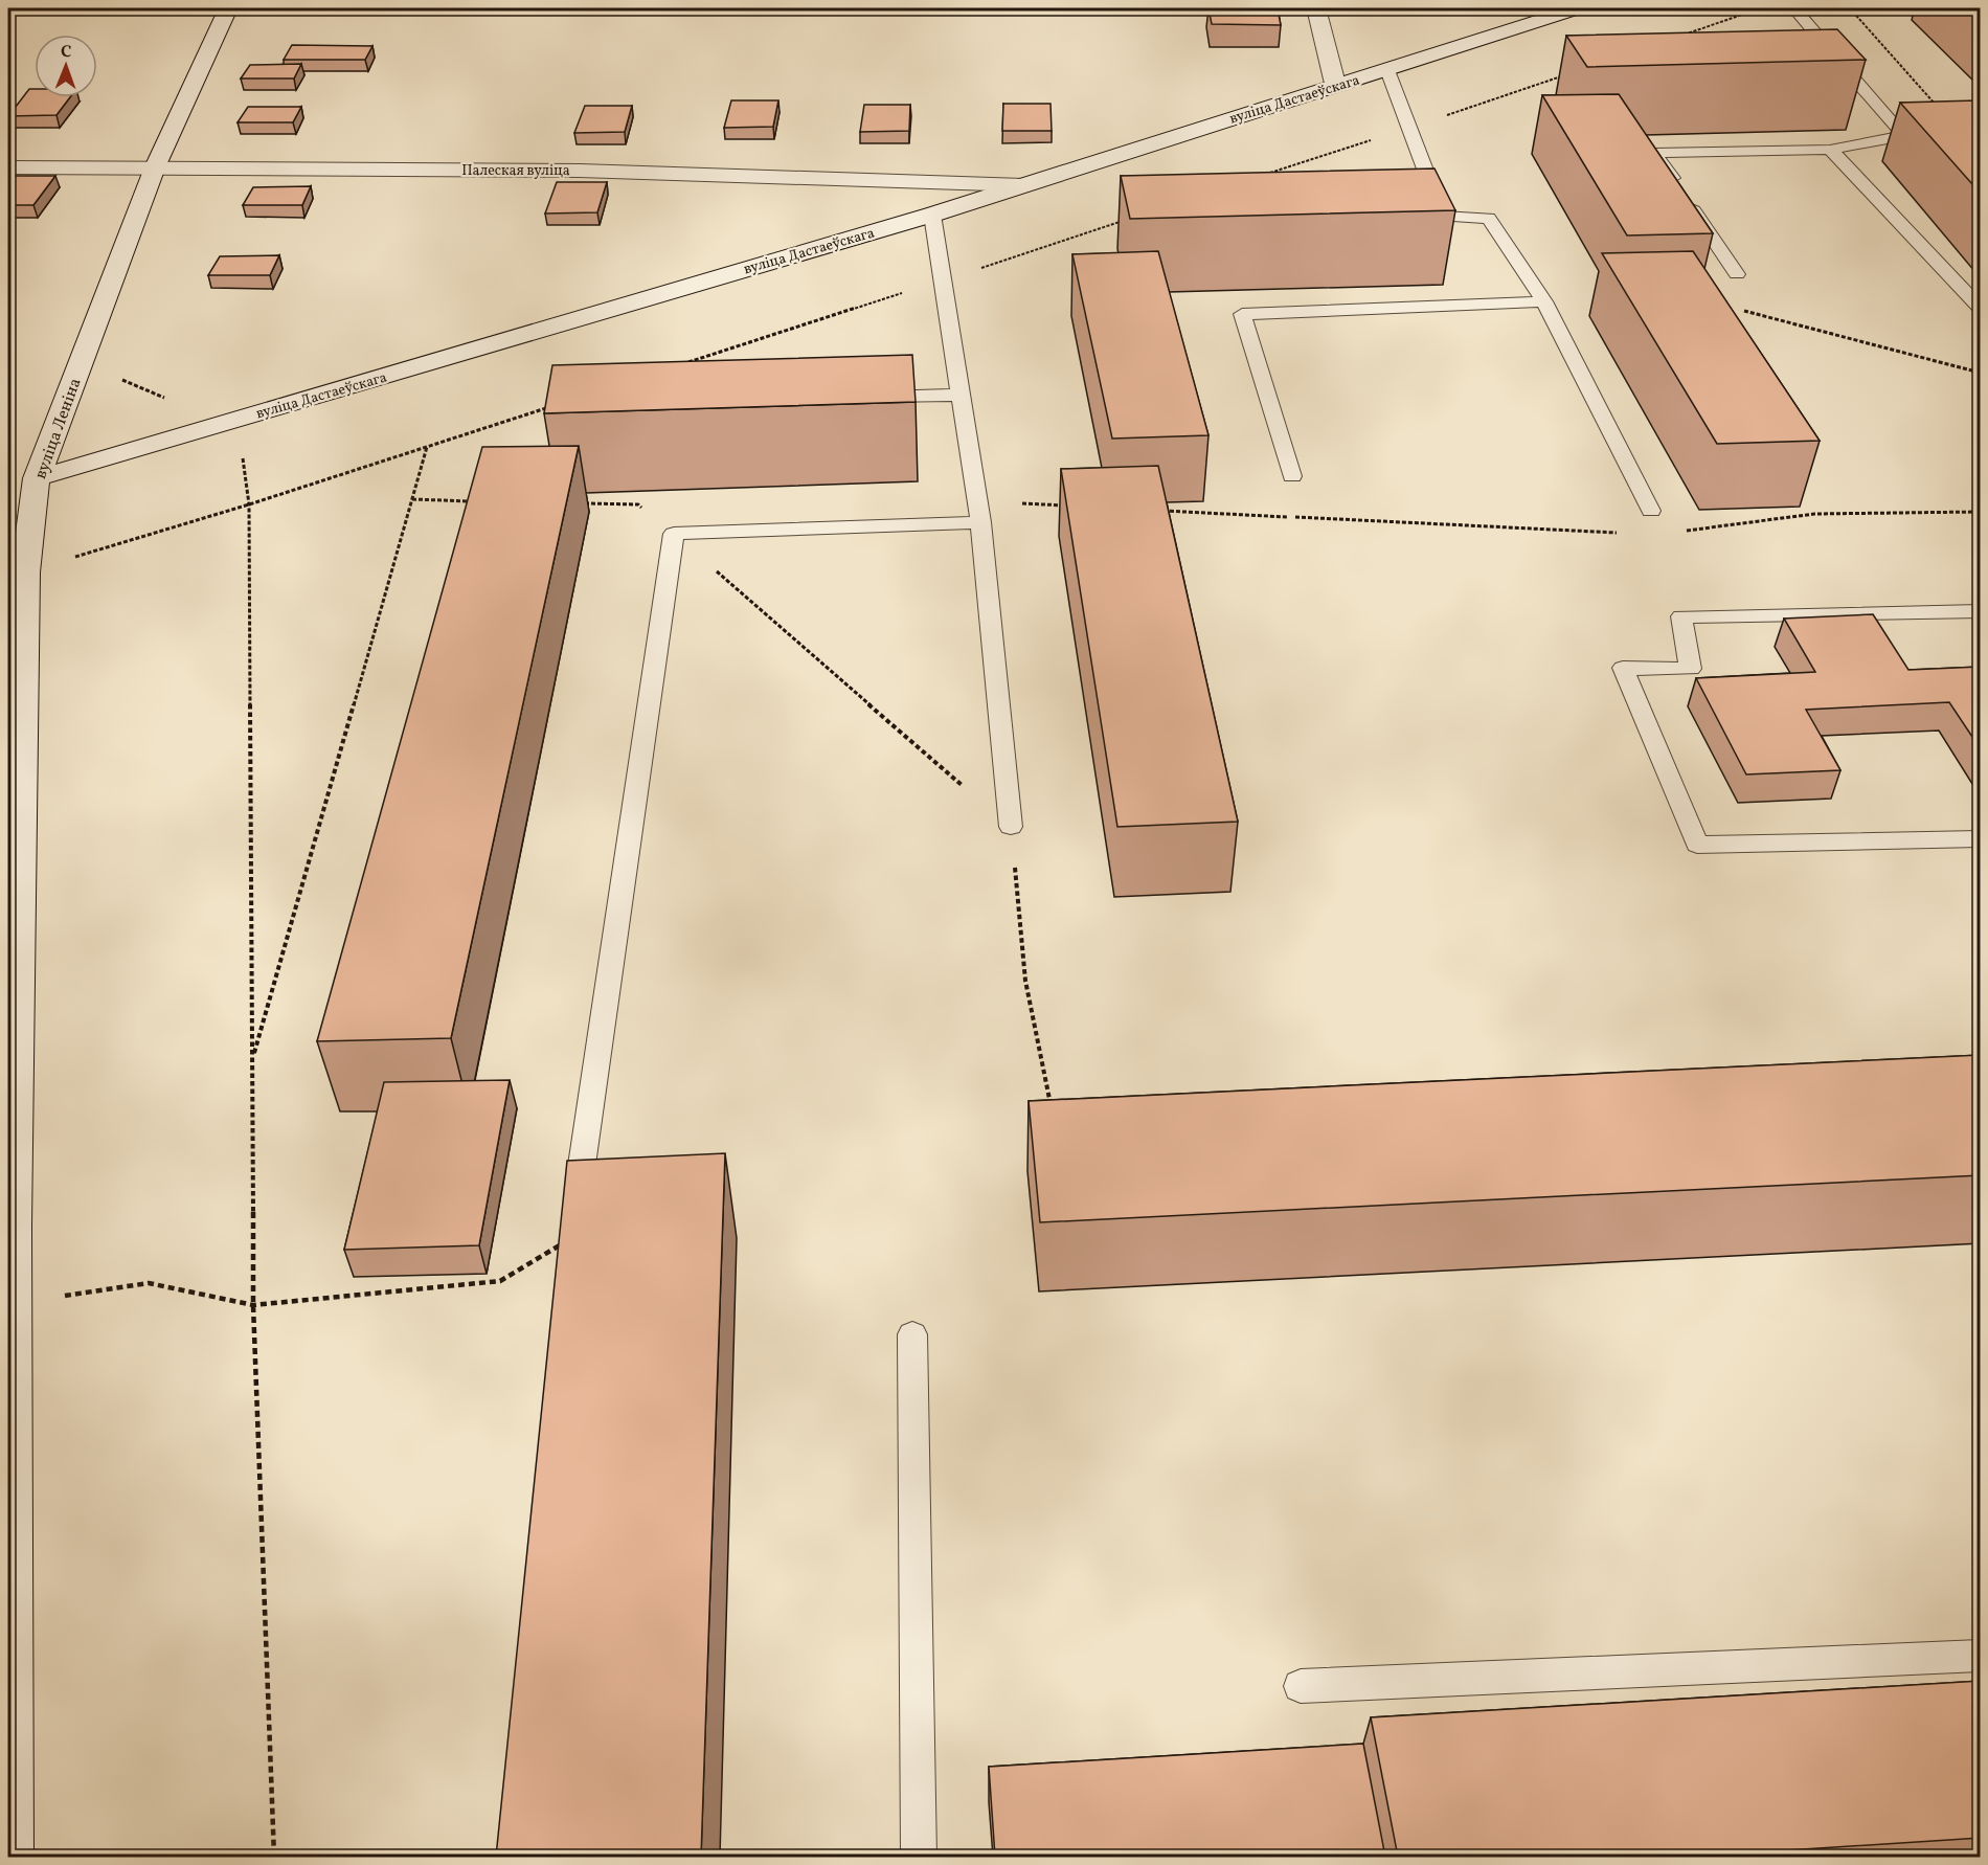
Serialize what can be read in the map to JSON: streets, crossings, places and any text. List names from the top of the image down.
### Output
{
  "streets": {
    "street": ["вуліца Дастаеўскага", "Палеская вуліца", "вуліца Леніна"]
  },
  "crossings": [
    ["вуліца Дастаеўскага", "Палеская вуліца"],
    ["вуліца Дастаеўскага", "вуліца Леніна"],
    ["Палеская вуліца", "вуліца Леніна"]
  ],
  "north": "top"
}
